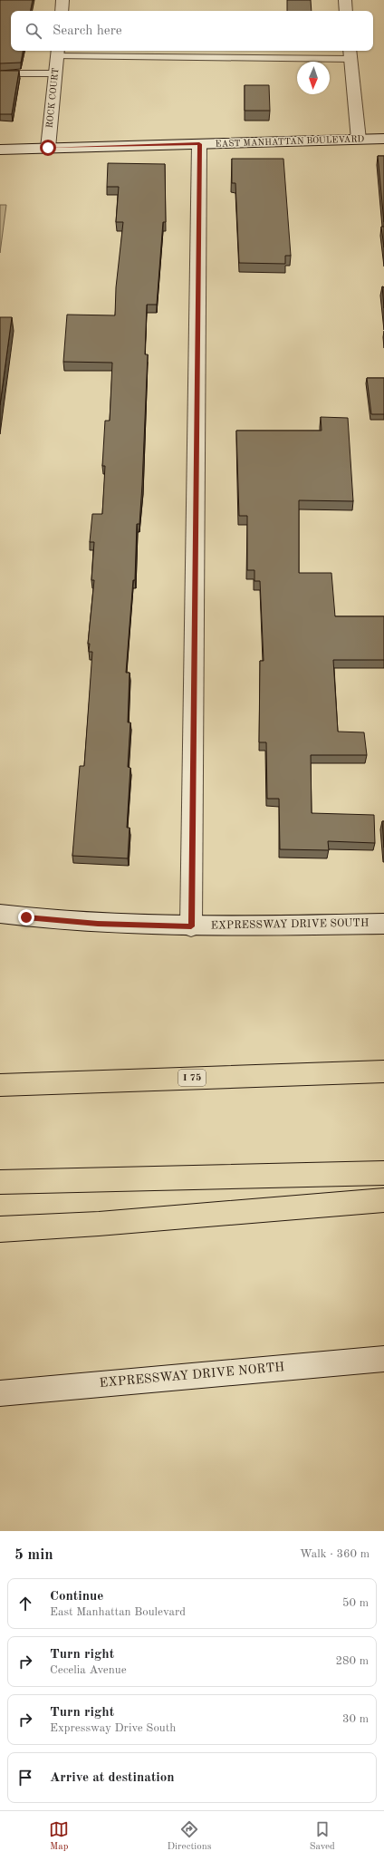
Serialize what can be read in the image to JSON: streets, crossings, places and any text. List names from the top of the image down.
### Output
{
  "streets": {
    "highway": ["I 75"],
    "street": [
      "ROCK COURT",
      "EAST MANHATTAN BOULEVARD",
      "EXPRESSWAY DRIVE SOUTH",
      "EXPRESSWAY DRIVE NORTH"
    ]
  },
  "crossings": [
    ["ROCK COURT", "EAST MANHATTAN BOULEVARD"]
  ],
  "north": "bottom",
  "page": {
    "search": "Search here",
    "heading": ["5 min", "Walk · 360 m"],
    "list": [
      ["Continue", "East Manhattan Boulevard", "50 m"],
      ["Turn right", "Cecelia Avenue", "280 m"],
      ["Turn right", "Expressway Drive South", "30 m"],
      "Arrive at destination"
    ],
    "nav": ["Map", "Directions", "Saved"]
  }
}
